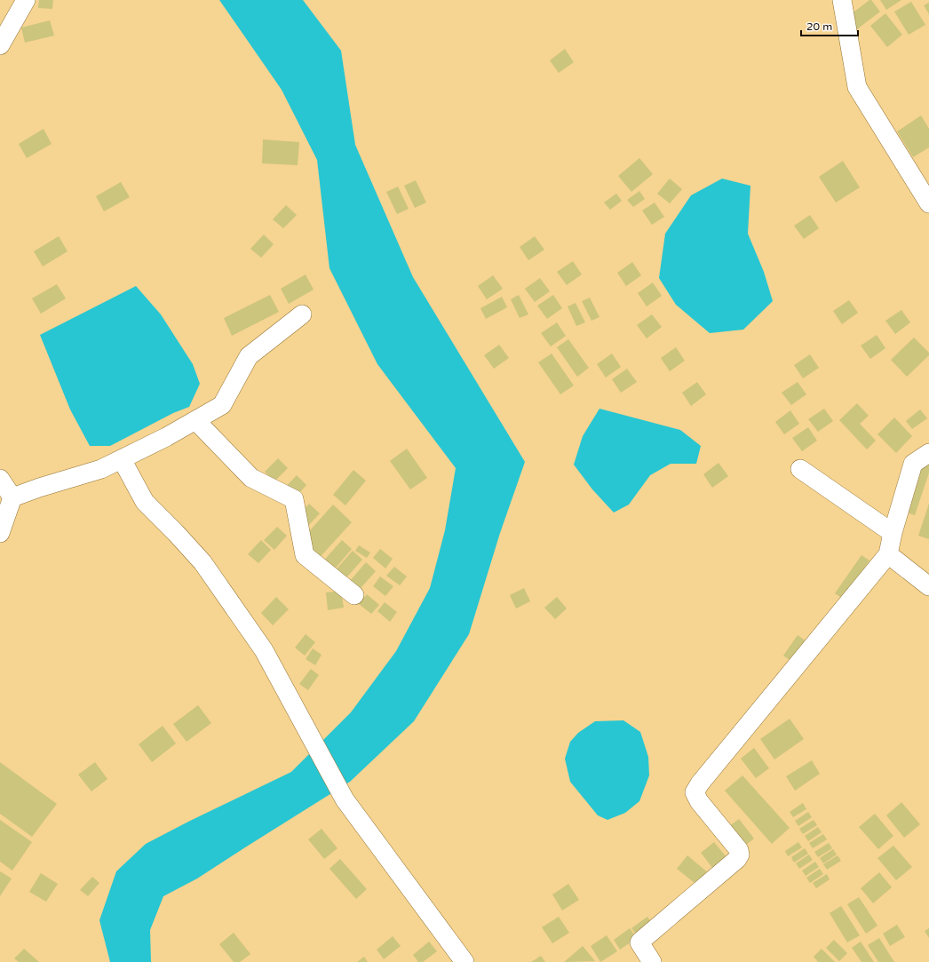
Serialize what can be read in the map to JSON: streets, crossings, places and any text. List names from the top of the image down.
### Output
{
  "scale_bar": "20 m"
}
